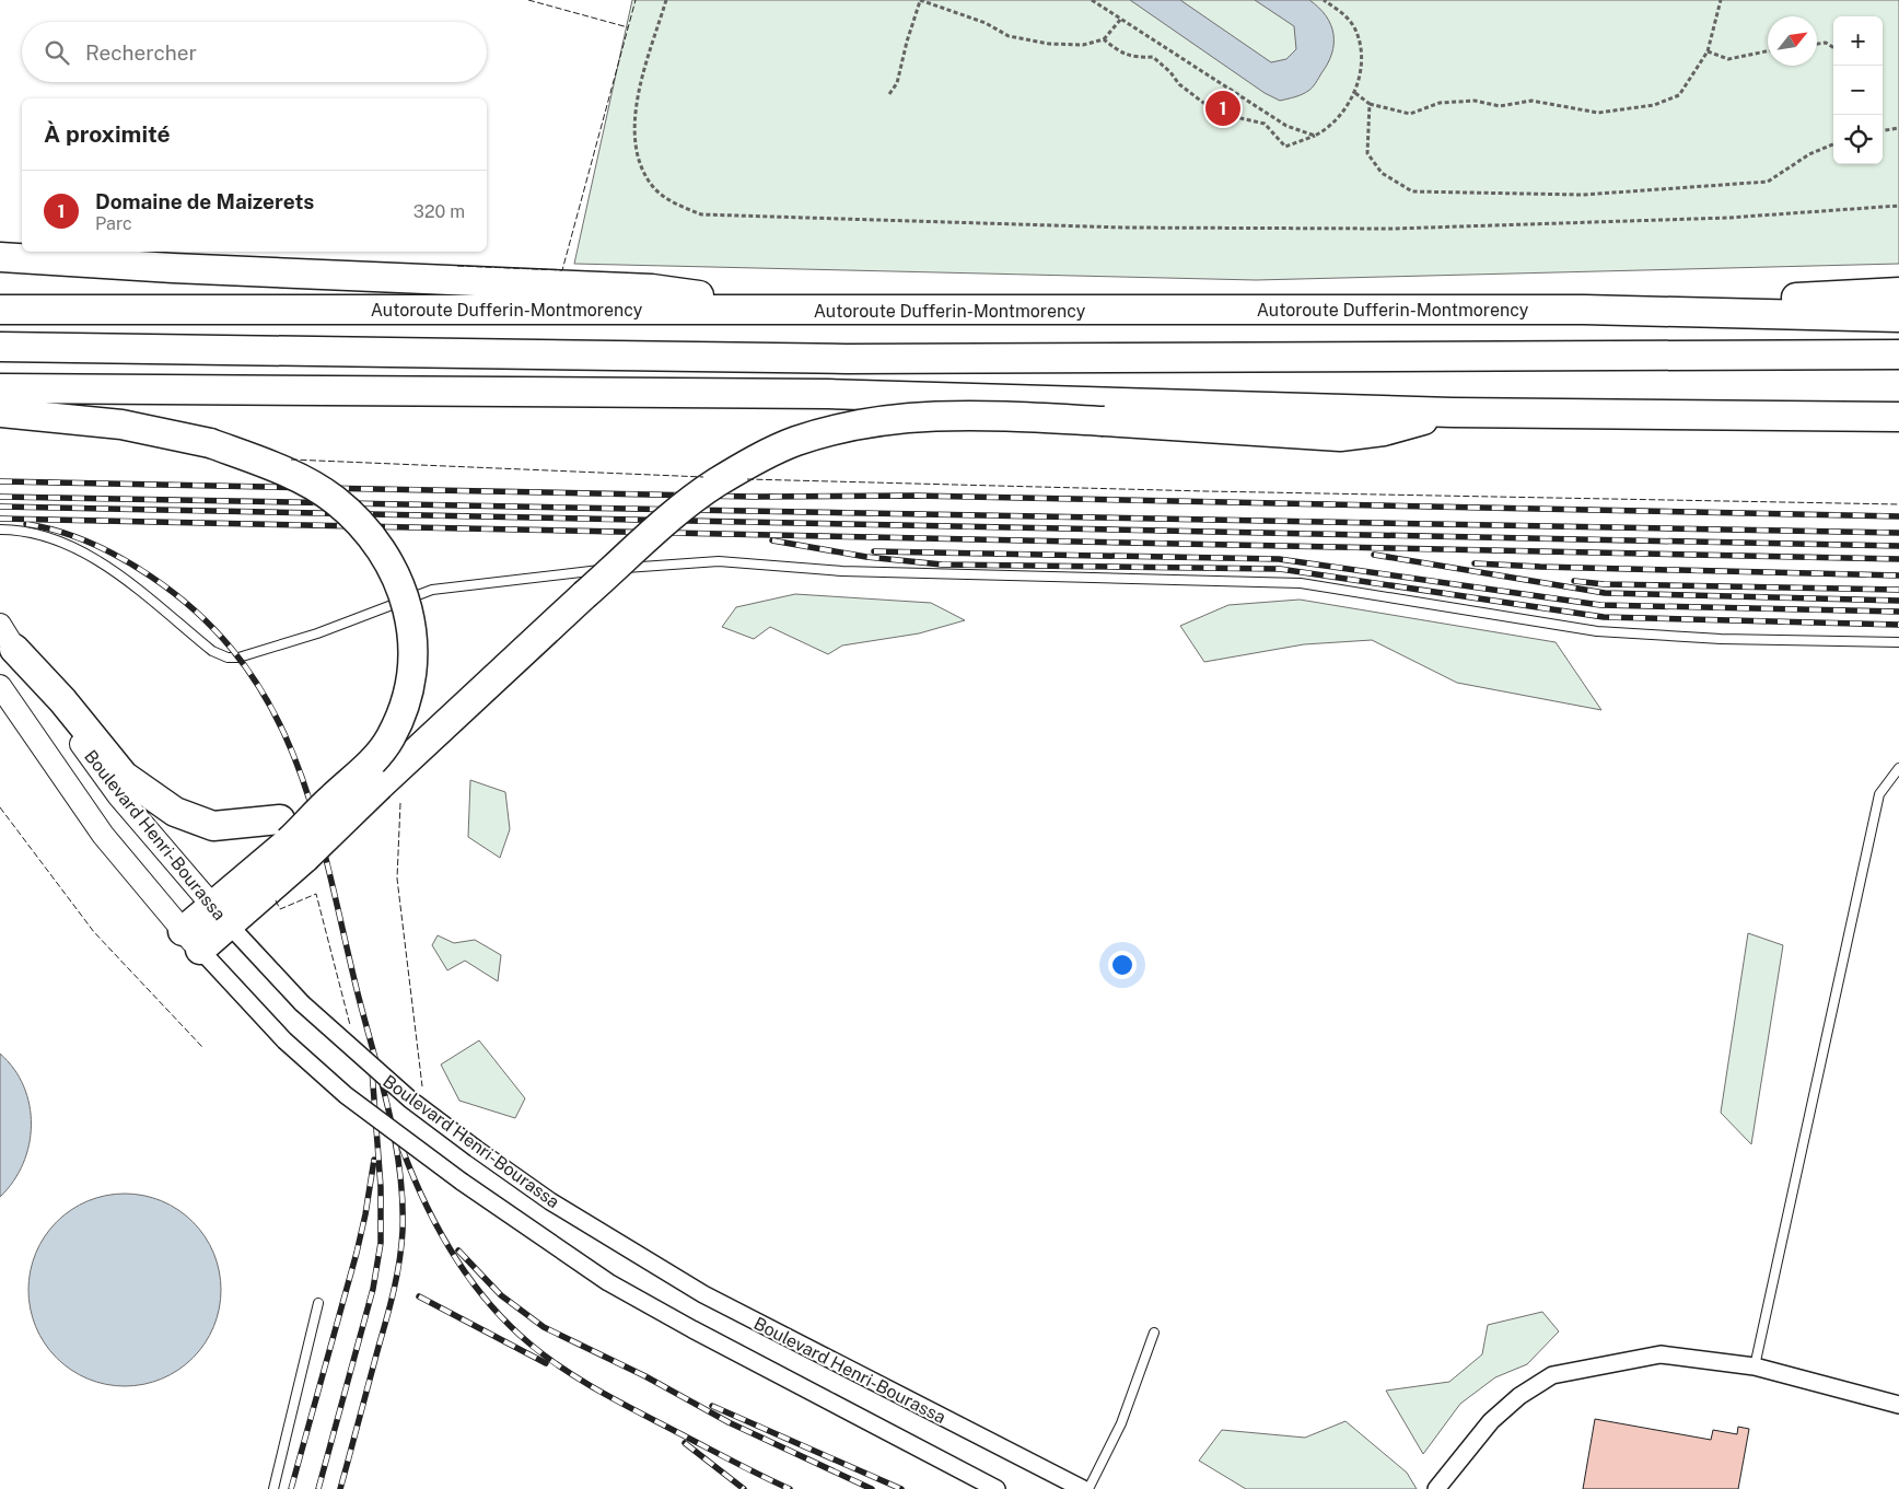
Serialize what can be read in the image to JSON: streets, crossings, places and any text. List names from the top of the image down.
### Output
{
  "streets": {
    "highway": ["Autoroute Dufferin-Montmorency"],
    "main road": ["Boulevard Henri-Bourassa"]
  },
  "north": "top right",
  "page": {
    "map_buttons": ["+", "−"],
    "search": "Rechercher",
    "pins": "1",
    "heading": "À proximité",
    "list": [
      {
        "mark": "1",
        "name": "Domaine de Maizerets",
        "note": "Parc",
        "value": "320 m"
      }
    ]
  }
}
